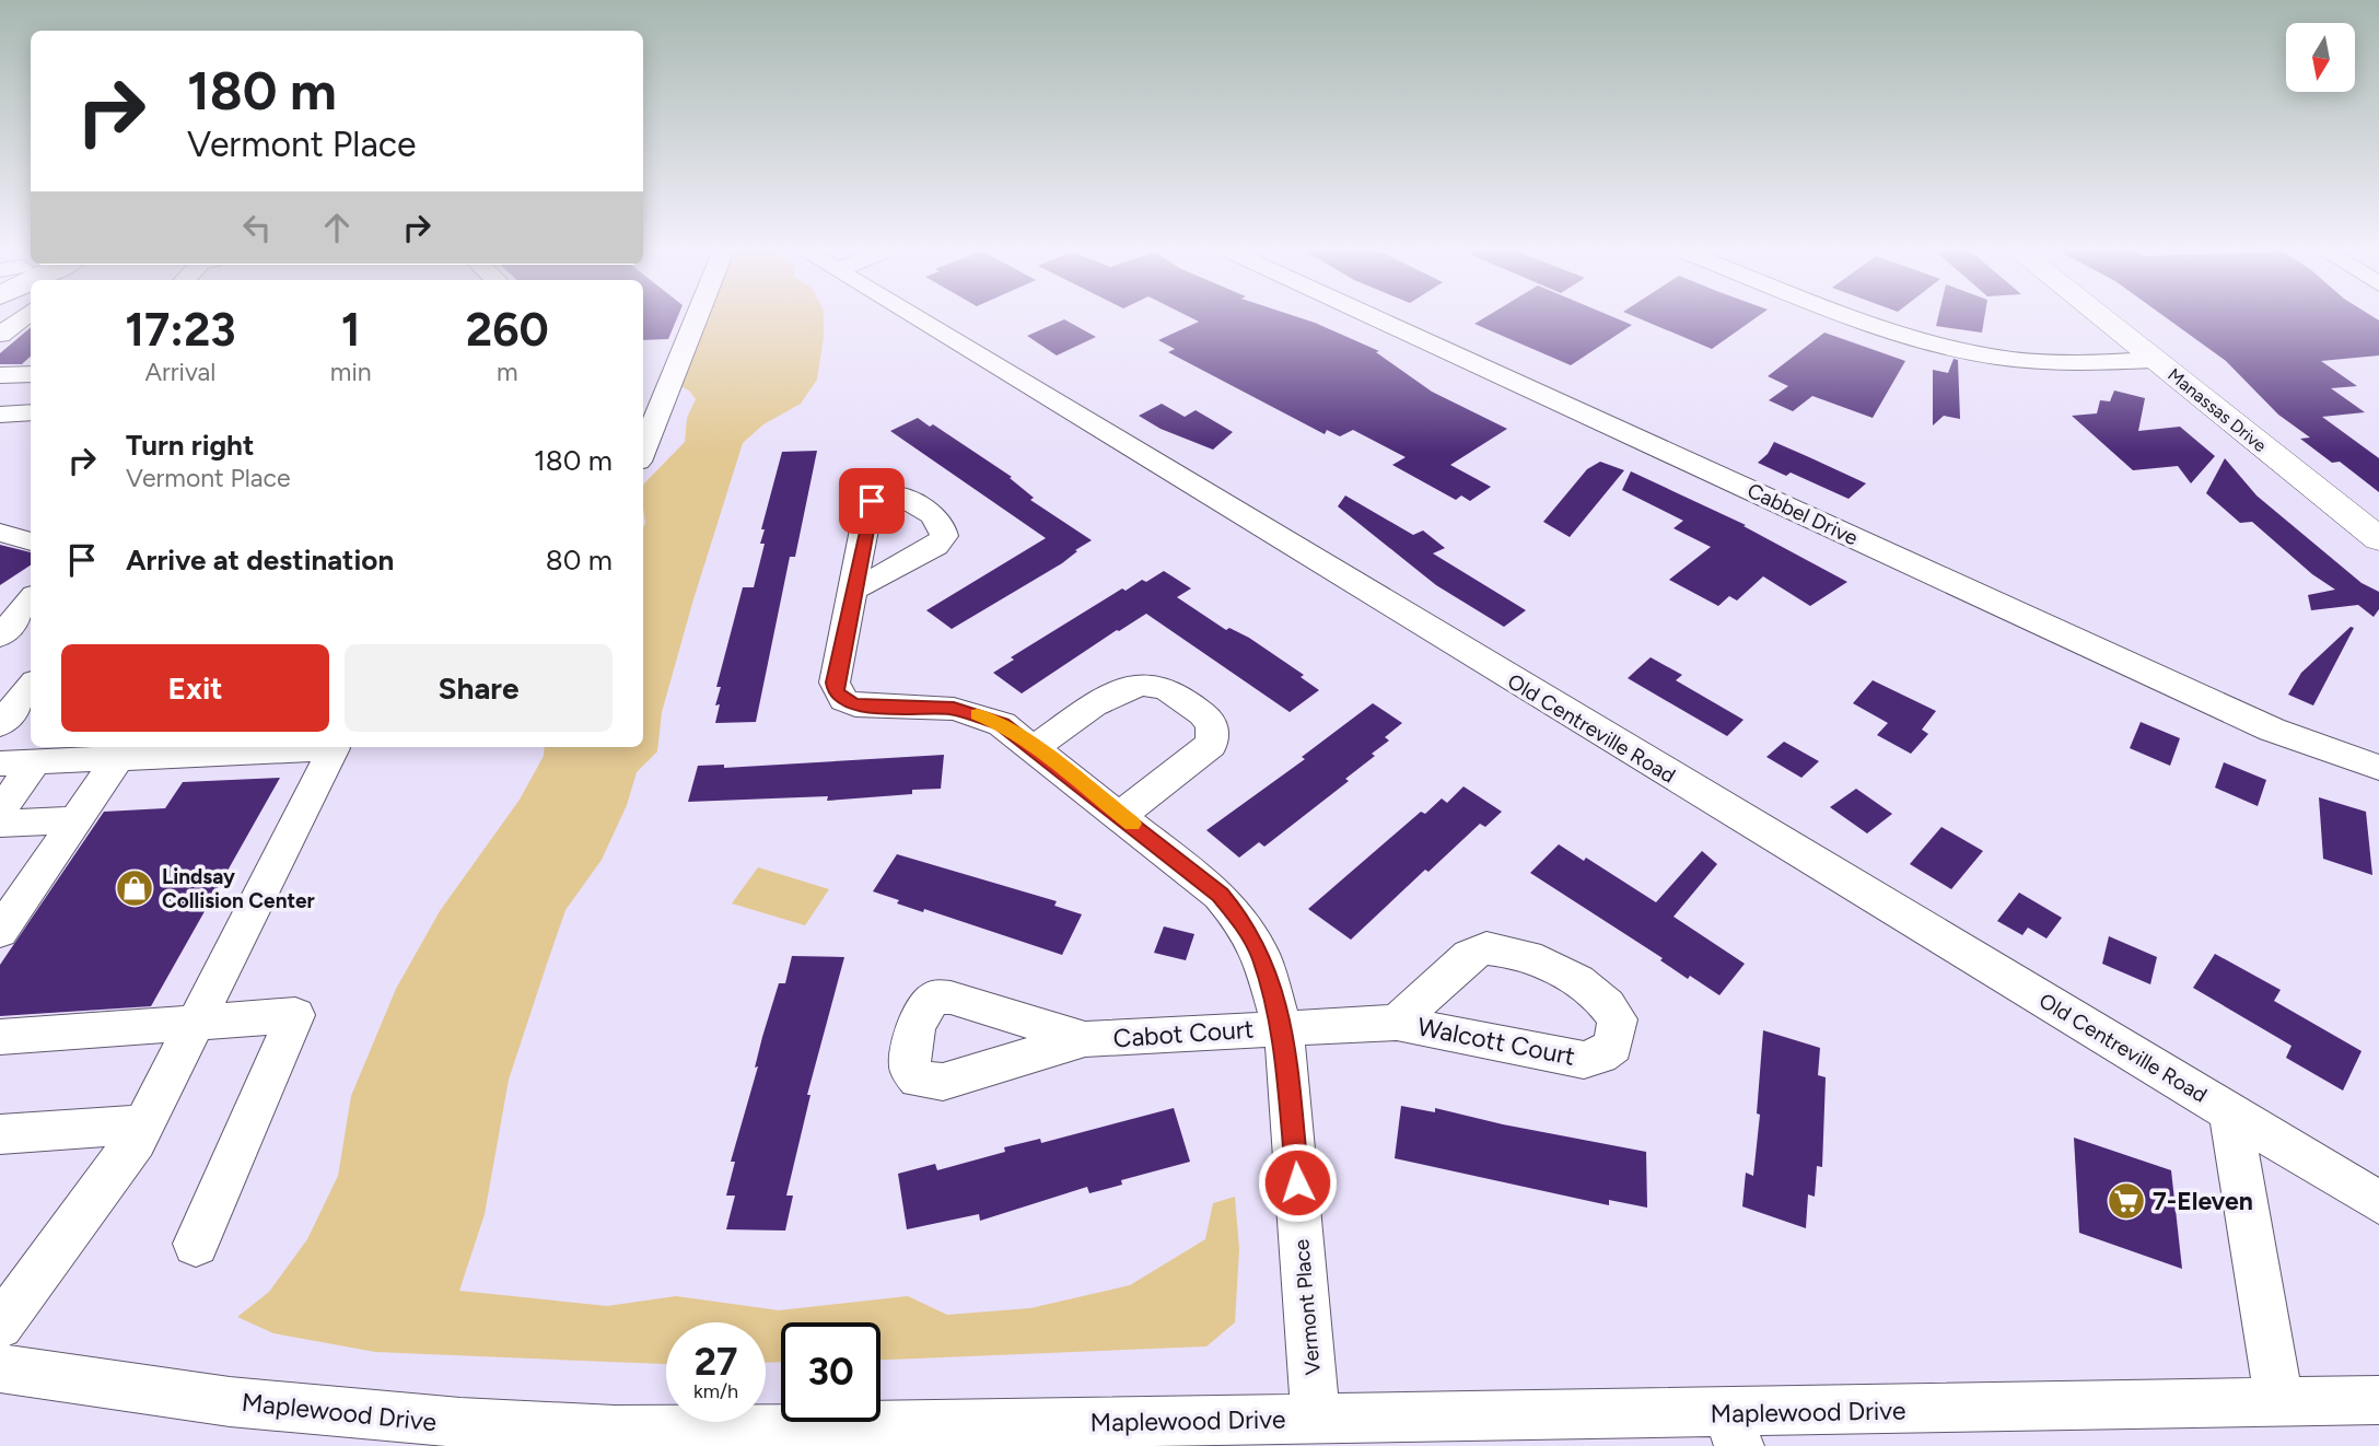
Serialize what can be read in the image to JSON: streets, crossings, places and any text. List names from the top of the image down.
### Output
{
  "streets": {
    "main road": ["Manassas Drive"],
    "street": [
      "Cabbel Drive",
      "Old Centreville Road",
      "Cabot Court",
      "Walcott Court",
      "Vermont Place",
      "Maplewood Drive"
    ]
  },
  "crossings": [
    ["Cabot Court", "Walcott Court"],
    ["Cabot Court", "Vermont Place"],
    ["Walcott Court", "Vermont Place"],
    ["Vermont Place", "Maplewood Drive"]
  ],
  "places": {
    "shop": ["Lindsay Collision Center"],
    "supermarket": ["7-Eleven"]
  },
  "north": "bottom",
  "page": {
    "turn": ["180 m", "Vermont Place"],
    "eta": [
      "17:23",
      "Arrival",
      "1",
      "min",
      "260",
      "m"
    ],
    "list": [
      {
        "name": "Turn right",
        "note": "Vermont Place",
        "value": "180 m"
      },
      {
        "name": "Arrive at destination",
        "value": "80 m"
      }
    ],
    "buttons": ["Exit", "Share"],
    "speed": "27 km/h",
    "limit": "30"
  }
}
